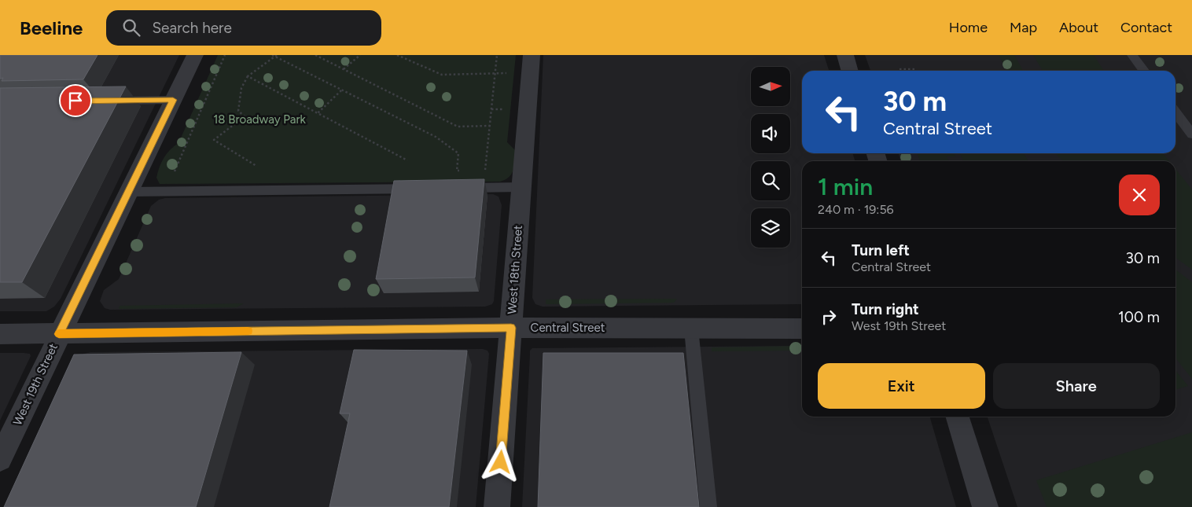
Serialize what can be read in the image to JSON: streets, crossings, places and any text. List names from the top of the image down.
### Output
{
  "streets": {
    "street": ["West 18th Street", "Central Street", "West 19th Street"]
  },
  "crossings": [
    ["West 18th Street", "Central Street"],
    ["Central Street", "West 19th Street"]
  ],
  "parks": ["18 Broadway Park"],
  "north": "right",
  "page": {
    "header": "Beeline",
    "search": "Search here",
    "nav": [
      "Home",
      "Map",
      "About",
      "Contact"
    ],
    "turn": ["30 m", "Central Street"],
    "heading": ["1 min", "240 m · 19:56"],
    "list": [
      {
        "name": "Turn left",
        "note": "Central Street",
        "value": "30 m"
      },
      {
        "name": "Turn right",
        "note": "West 19th Street",
        "value": "100 m"
      }
    ],
    "buttons": ["Exit", "Share"]
  }
}
